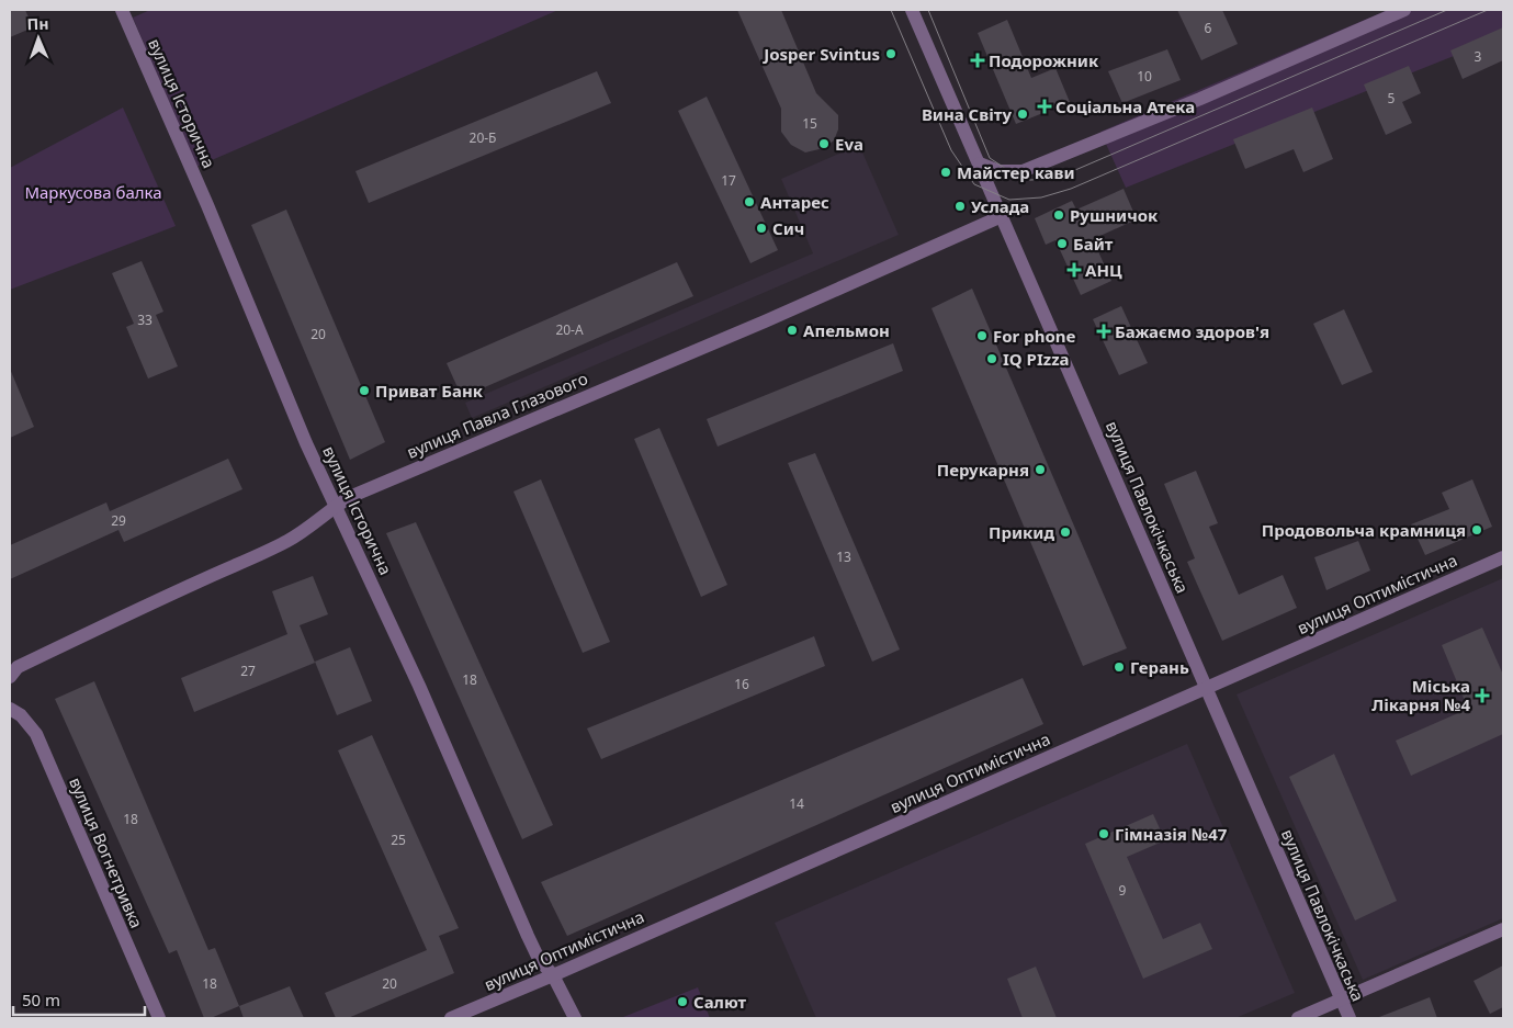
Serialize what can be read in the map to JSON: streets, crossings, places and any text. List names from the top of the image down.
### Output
{
  "streets": {
    "street": [
      "вулиця Історична",
      "вулиця Павла Глазового",
      "вулиця Павлокічкаська",
      "вулиця Оптимістична",
      "вулиця Вогнетривка"
    ]
  },
  "crossings": [
    ["вулиця Історична", "вулиця Павла Глазового"],
    ["вулиця Історична", "вулиця Оптимістична"],
    ["вулиця Павла Глазового", "вулиця Павлокічкаська"],
    ["вулиця Павлокічкаська", "вулиця Оптимістична"]
  ],
  "parks": ["Маркусова балка"],
  "places": {
    "other": [
      "Josper Svintus",
      "Вина Світу",
      "Eva",
      "Майстер кави",
      "Антарес",
      "Услада",
      "Рушничок",
      "Сич",
      "Байт",
      "Апельмон",
      "For phone",
      "IQ PIzza",
      "Приват Банк",
      "Перукарня",
      "Продовольча крамниця",
      "Прикид",
      "Герань",
      "Гімназія №47",
      "Салют"
    ],
    "health": [
      "Подорожник",
      "Соціальна Атека",
      "АНЦ",
      "Бажаємо здоров'я",
      "Міська Лікарня №4"
    ]
  },
  "house_numbers": [
    "6",
    "3",
    "10",
    "5",
    "15",
    "20-Б",
    "17",
    "33",
    "20-А",
    "20",
    "29",
    "13",
    "27",
    "18",
    "16",
    "14",
    "18",
    "25",
    "9",
    "18",
    "20"
  ],
  "scale_bar": "50 m",
  "north": "top"
}
